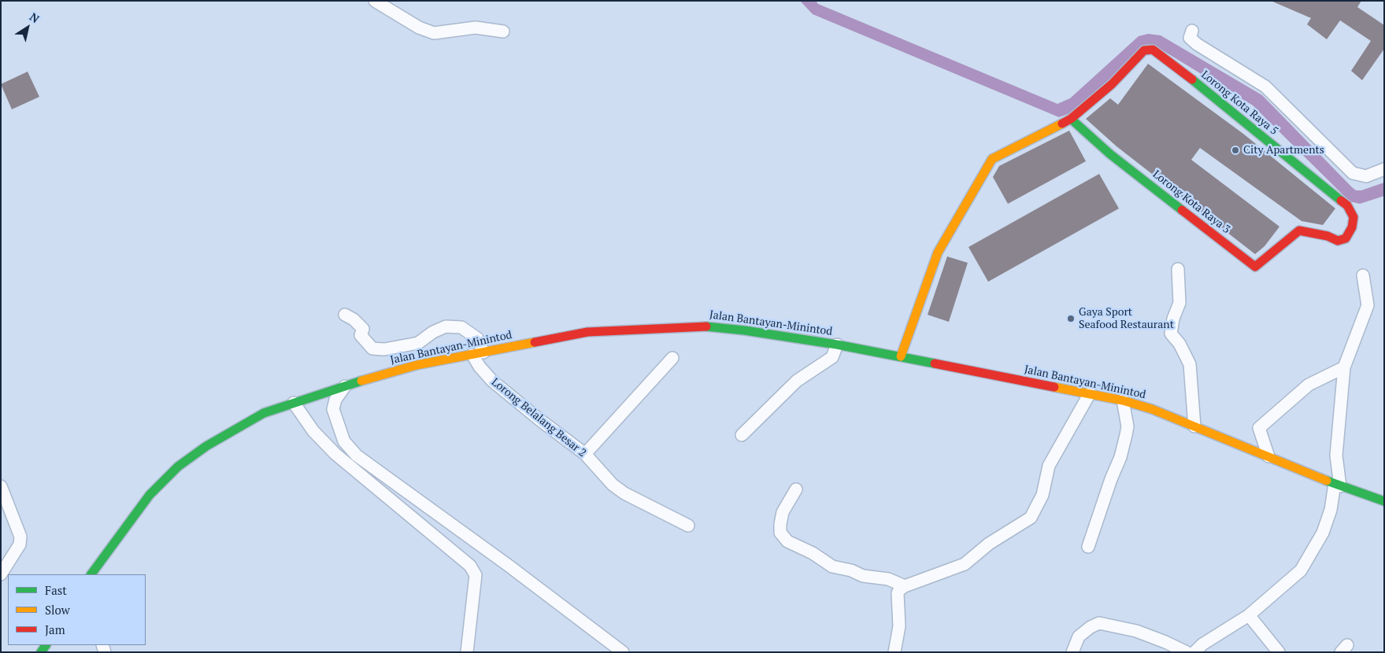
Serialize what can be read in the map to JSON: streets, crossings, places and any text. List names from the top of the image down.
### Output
{
  "streets": {
    "main road": ["Lorong Kota Raya 5", "Lorong Kota Raya 3", "Jalan Bantayan-Minintod"],
    "street": ["Lorong Belalang Besar 2"]
  },
  "crossings": [
    ["Lorong Kota Raya 5", "Lorong Kota Raya 3"],
    ["Jalan Bantayan-Minintod", "Lorong Belalang Besar 2"]
  ],
  "places": ["City Apartments", "Gaya Sport Seafood Restaurant"],
  "legend": ["Fast", "Slow", "Jam"],
  "north": "top right"
}
